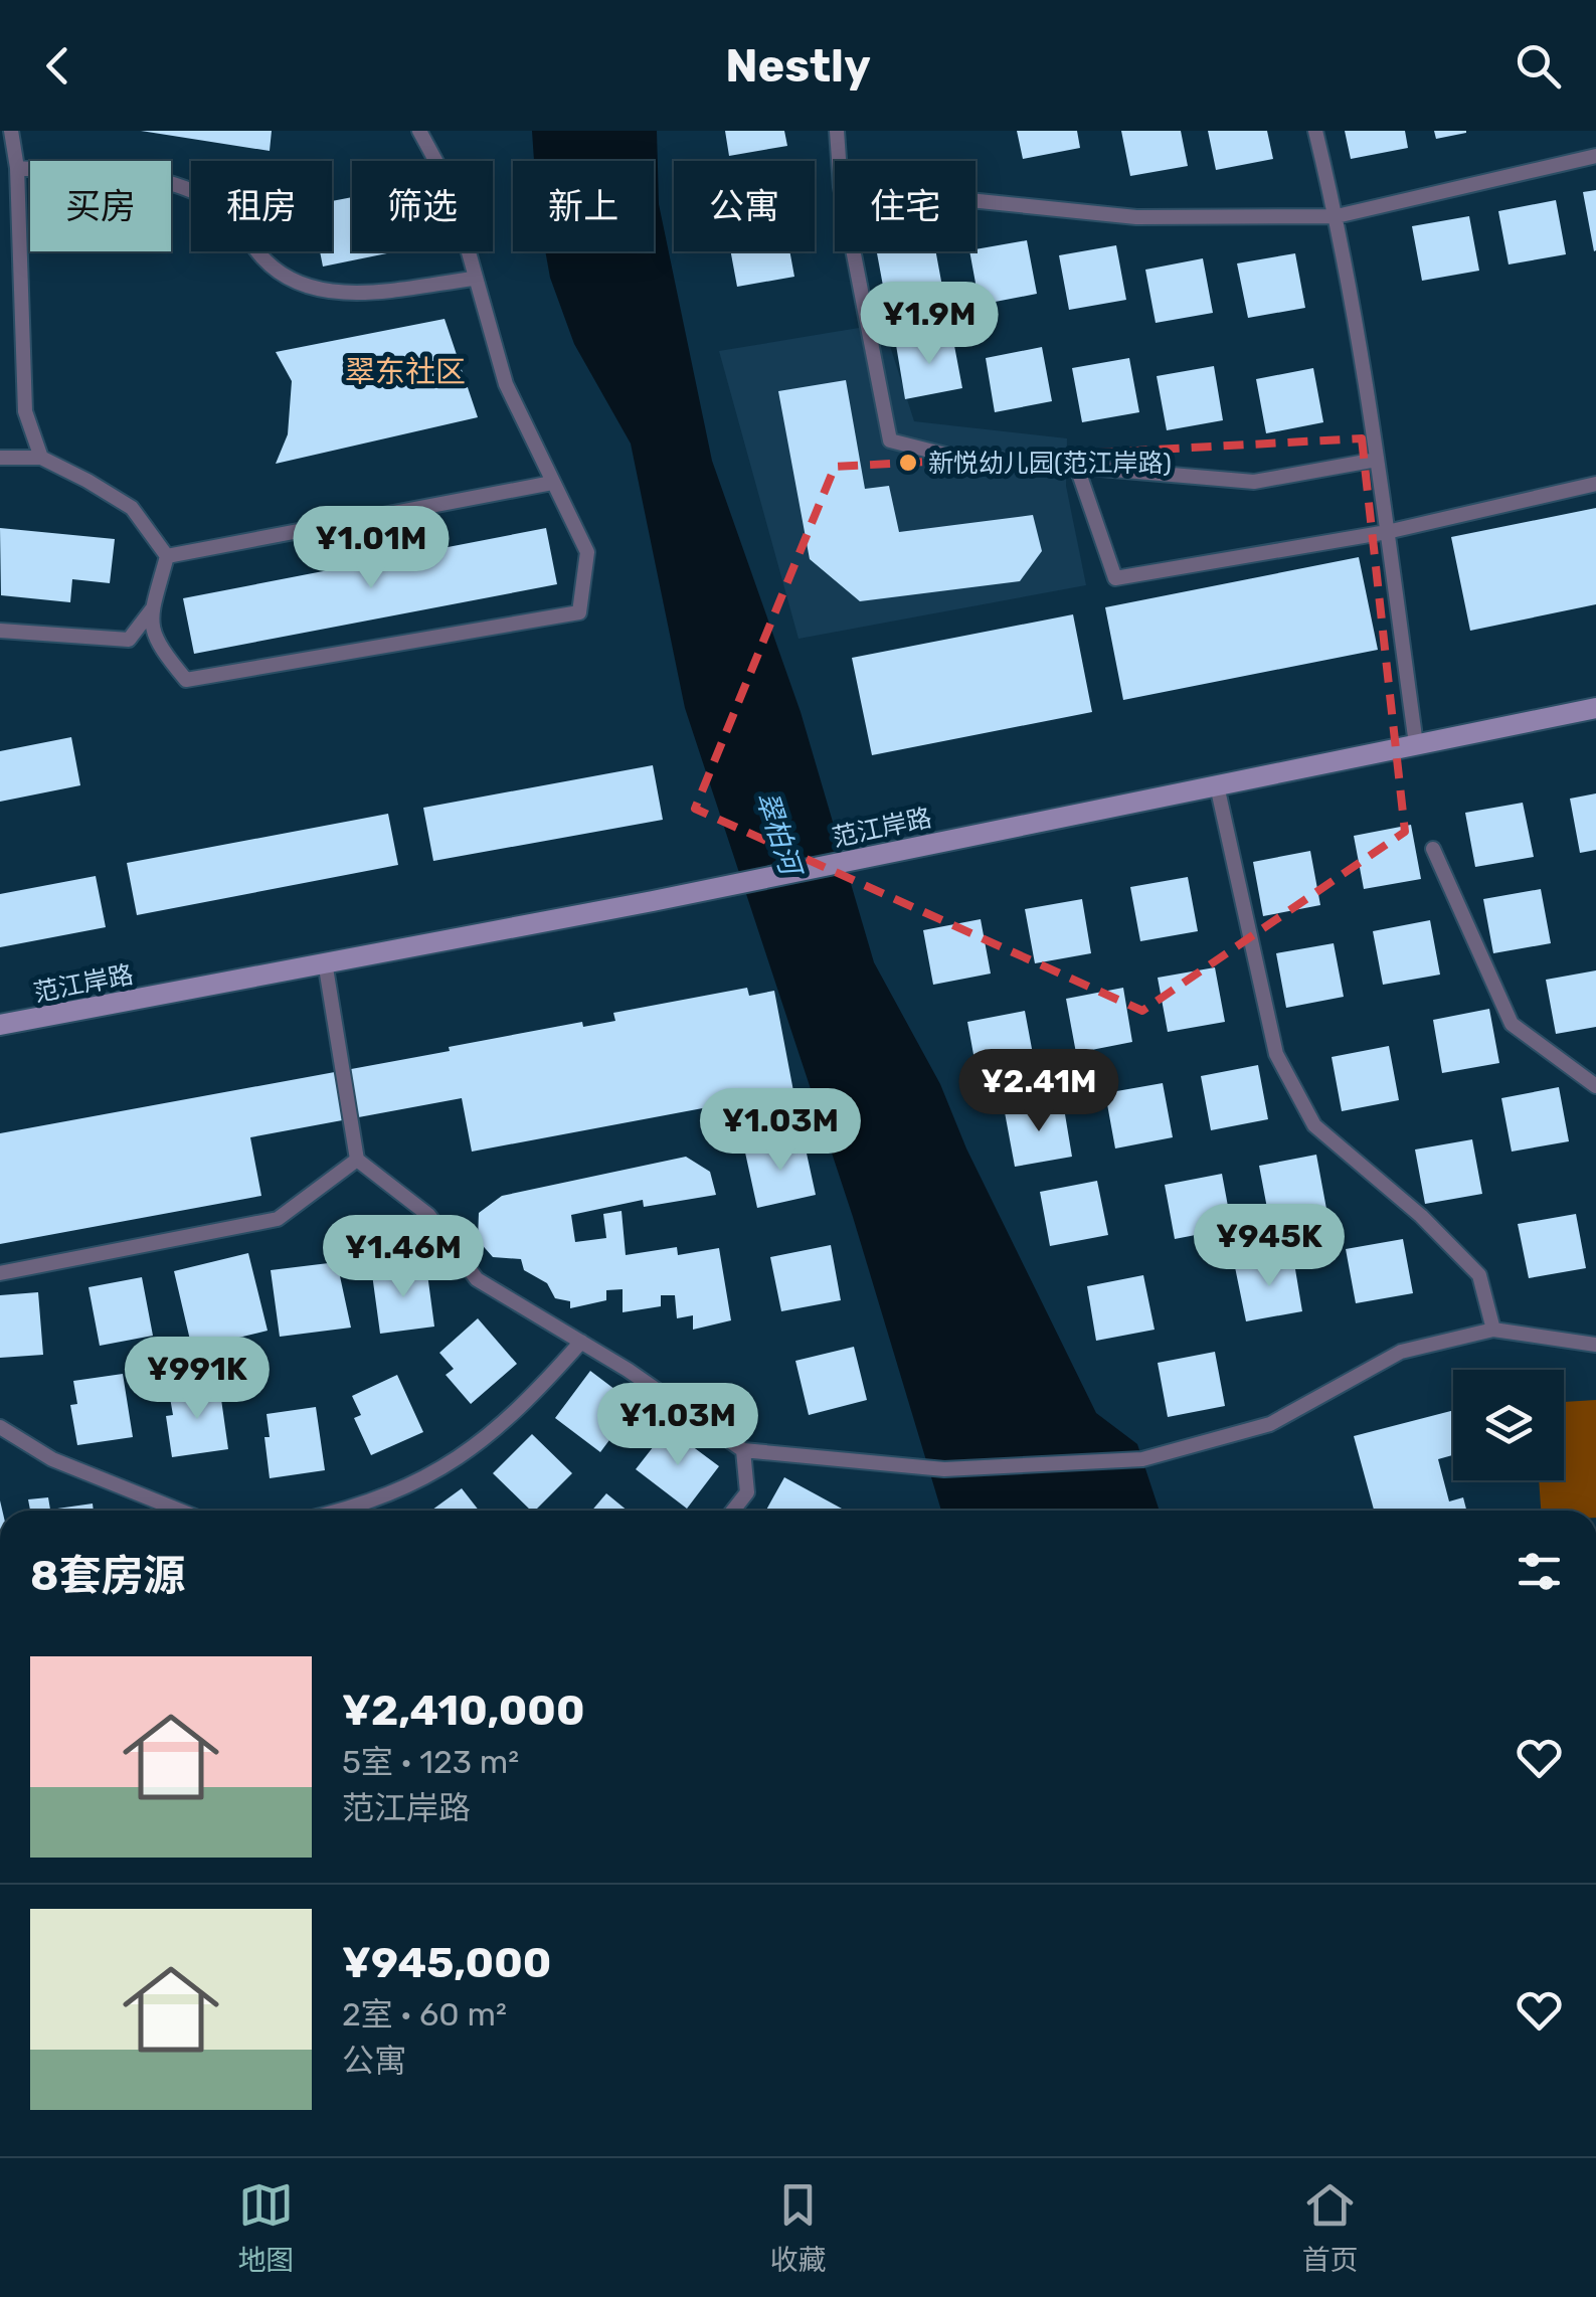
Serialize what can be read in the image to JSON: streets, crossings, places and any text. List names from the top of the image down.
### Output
{
  "streets": {
    "street": ["范江岸路"]
  },
  "districts": ["翠东社区"],
  "water": ["翠柏河"],
  "places": ["新悦幼儿园(范江岸路)"],
  "page": {
    "header": "Nestly",
    "chip": [
      "买房",
      "租房",
      "筛选",
      "新上",
      "公寓",
      "住宅"
    ],
    "price": [
      "¥1.9M",
      "¥1.01M",
      "¥2.41M",
      "¥1.03M",
      "¥945K",
      "¥1.46M",
      "¥991K",
      "¥1.03M"
    ],
    "heading": "8套房源",
    "list": [
      {
        "name": "¥2,410,000",
        "note": "5室 · 123 m² · 范江岸路"
      },
      {
        "name": "¥945,000",
        "note": "2室 · 60 m² · 公寓"
      }
    ],
    "tabs": ["地图", "收藏", "首页"]
  }
}
